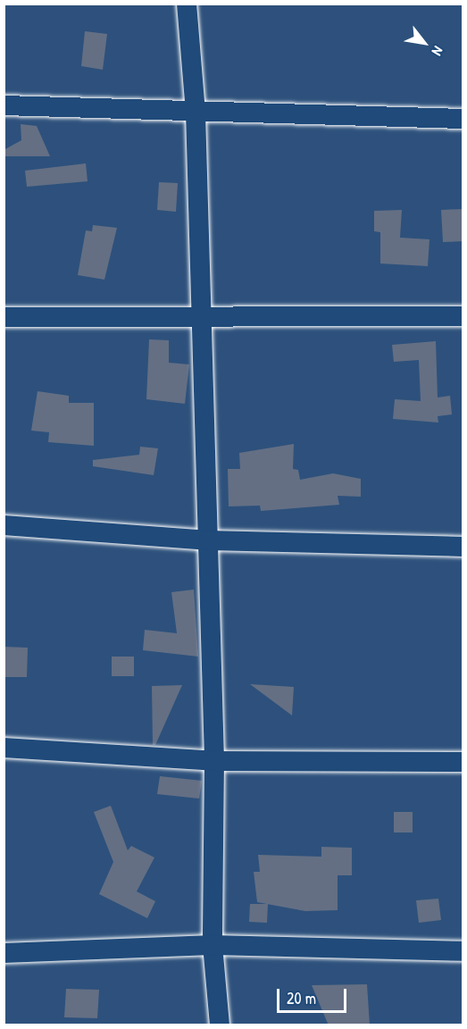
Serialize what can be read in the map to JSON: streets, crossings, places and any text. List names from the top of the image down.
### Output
{
  "scale_bar": "20 m",
  "north": "bottom right"
}
